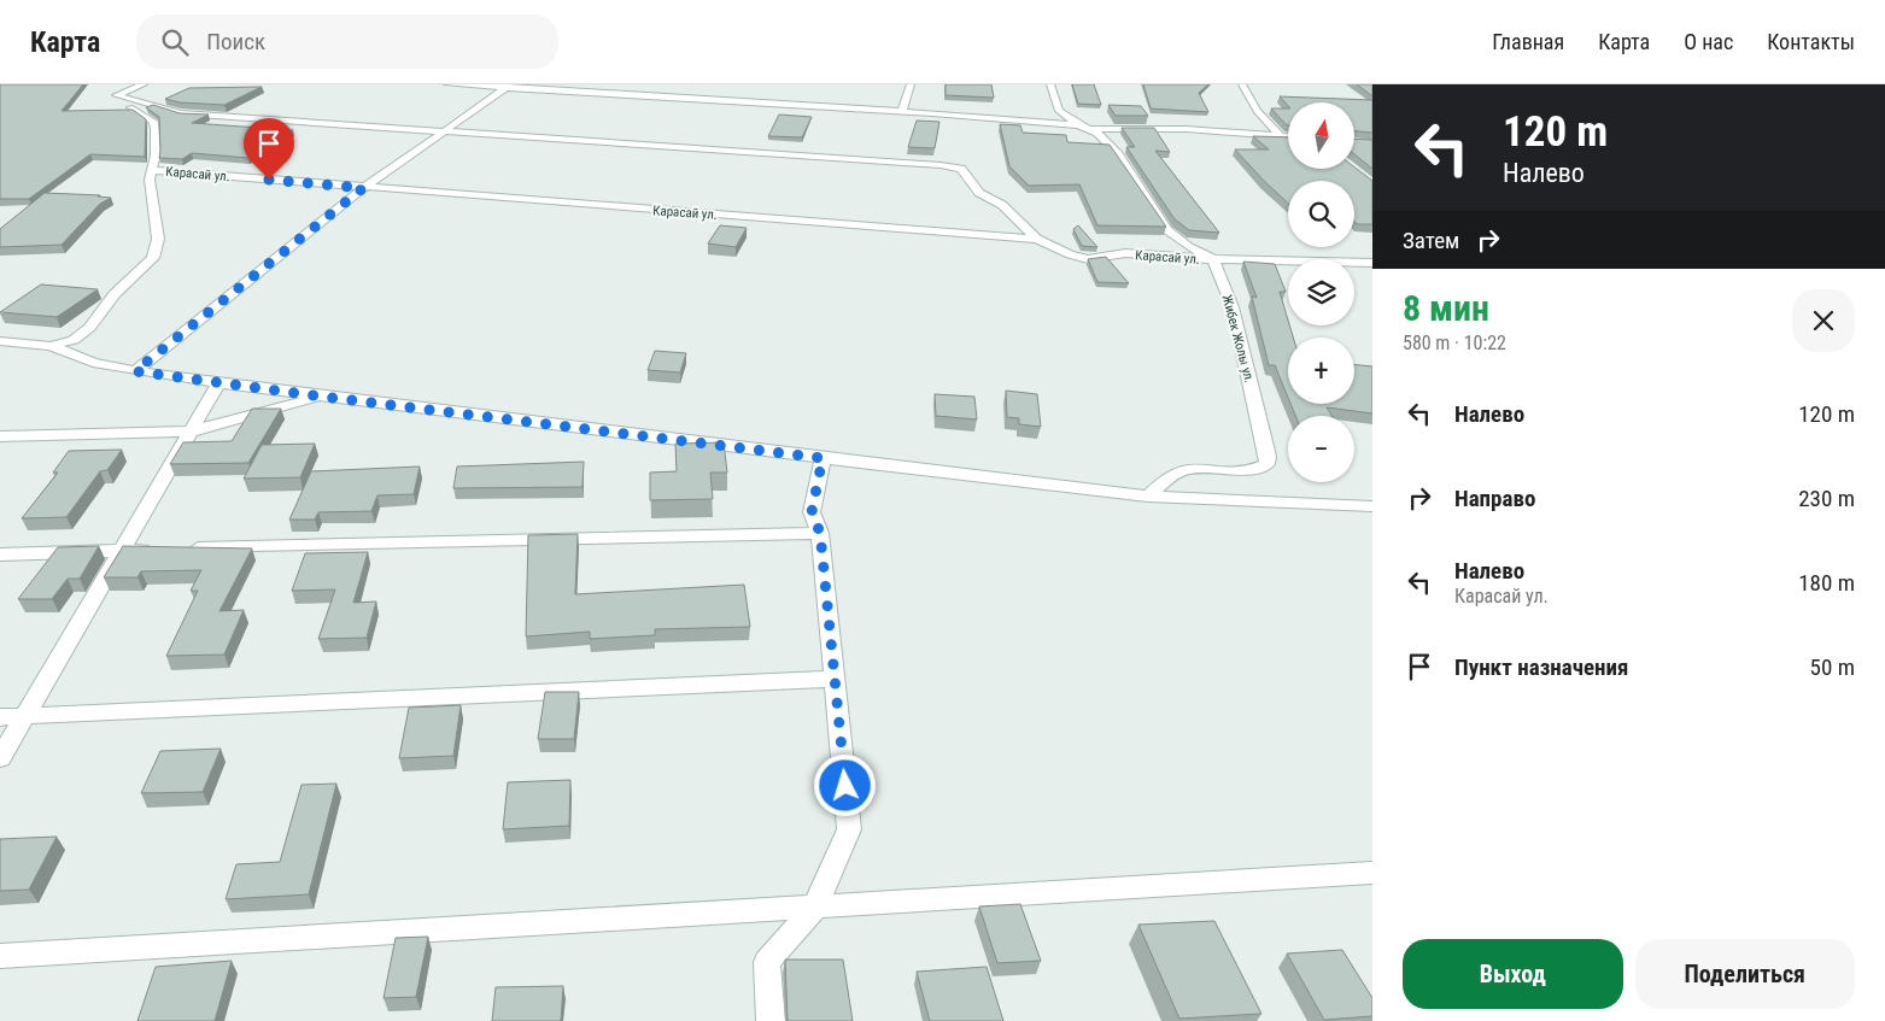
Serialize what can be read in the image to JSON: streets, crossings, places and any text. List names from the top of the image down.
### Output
{
  "streets": {
    "street": ["Карасай ул.", "Жибек Жолы ул."]
  },
  "crossings": [
    ["Карасай ул.", "Жибек Жолы ул."]
  ],
  "north": "top",
  "page": {
    "header": "Карта",
    "search": "Поиск",
    "nav": [
      "Главная",
      "Карта",
      "О нас",
      "Контакты"
    ],
    "turn": ["120 m", "Налево"],
    "map_buttons": ["+", "−"],
    "then": "Затем",
    "heading": ["8 мин", "580 m · 10:22"],
    "list": [
      {
        "name": "Налево",
        "value": "120 m"
      },
      {
        "name": "Направо",
        "value": "230 m"
      },
      {
        "name": "Налево",
        "note": "Карасай ул.",
        "value": "180 m"
      },
      {
        "name": "Пункт назначения",
        "value": "50 m"
      }
    ],
    "buttons": ["Выход", "Поделиться"]
  }
}
